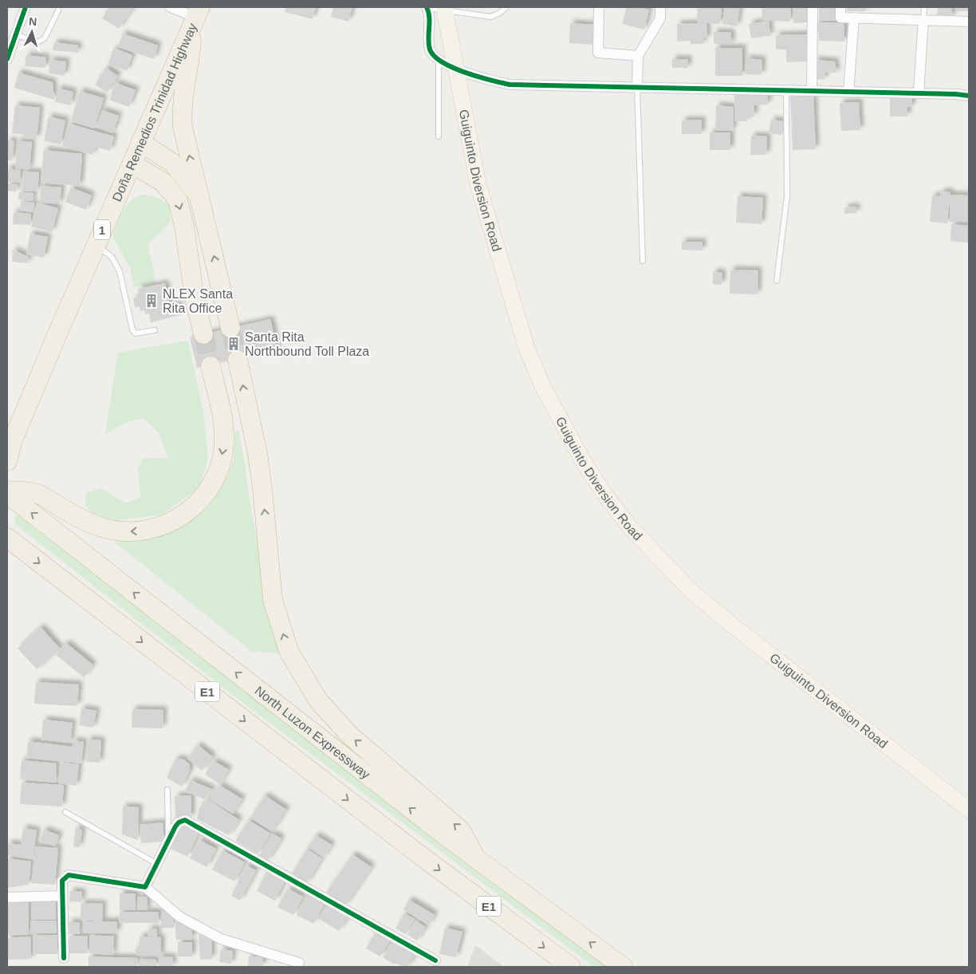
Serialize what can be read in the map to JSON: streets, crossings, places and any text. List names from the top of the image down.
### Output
{
  "streets": {
    "highway": [
      "Doña Remedios Trinidad Highway",
      "1",
      "E1",
      "North Luzon Expressway"
    ],
    "main road": ["Guiguinto Diversion Road"]
  },
  "places": {
    "building": ["NLEX Santa Rita Office", "Santa Rita Northbound Toll Plaza"]
  },
  "north": "top"
}
